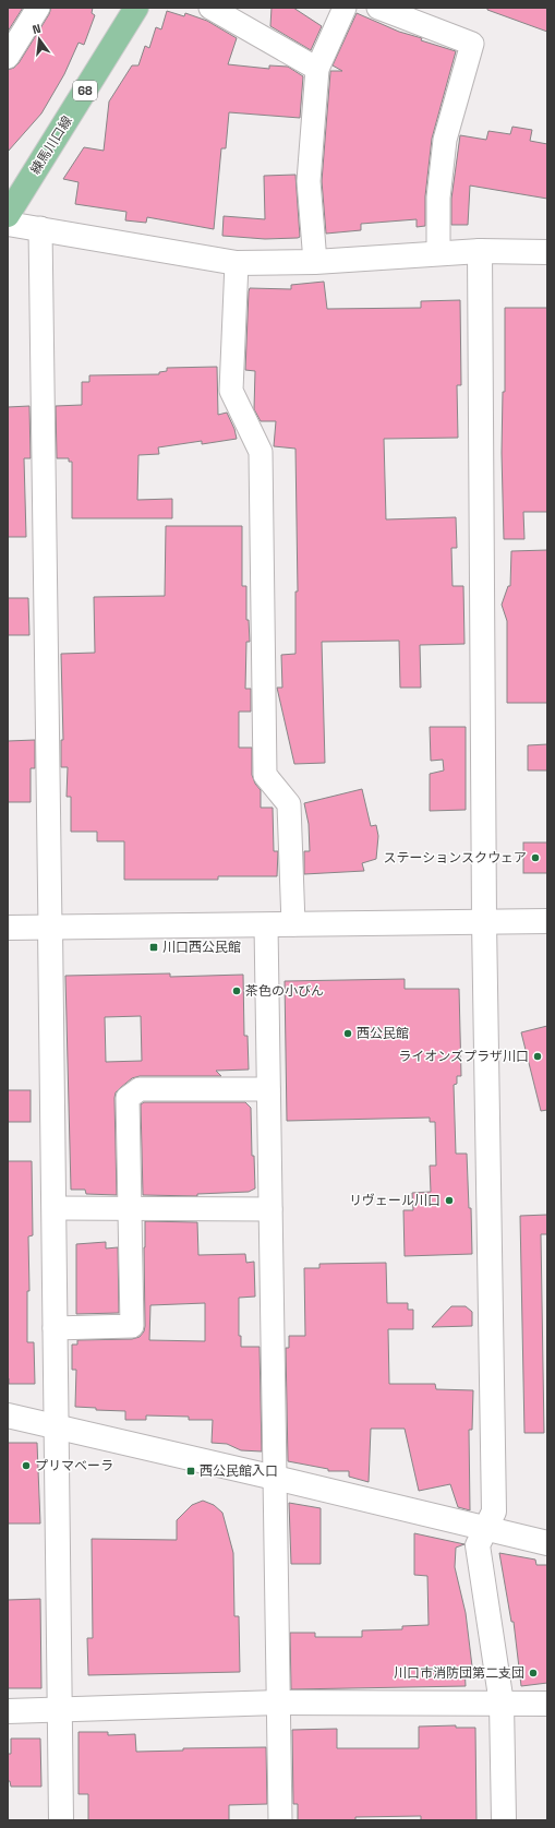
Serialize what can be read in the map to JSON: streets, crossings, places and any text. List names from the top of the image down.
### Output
{
  "streets": {
    "main road": ["68", "練馬川口線"]
  },
  "places": {
    "other": [
      "ステーションスクウェア",
      "茶色の小びん",
      "西公民館",
      "ライオンズプラザ川口",
      "リヴェール川口",
      "プリマベーラ",
      "川口市消防団第二支団"
    ],
    "transit": ["川口西公民館", "西公民館入口"]
  },
  "north": "top"
}
